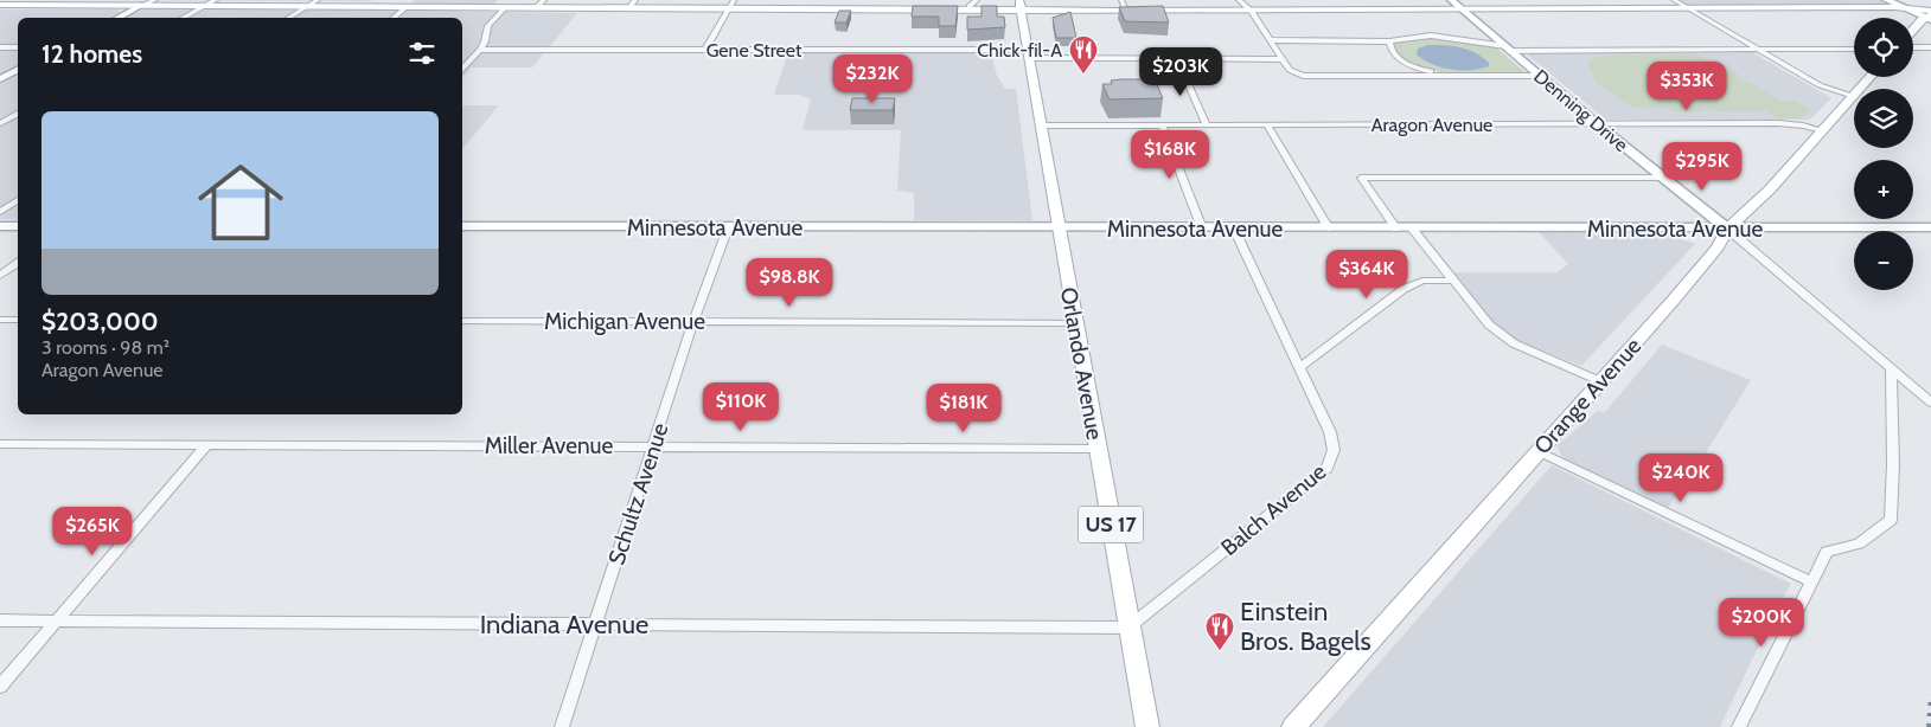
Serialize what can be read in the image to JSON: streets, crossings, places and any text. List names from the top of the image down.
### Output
{
  "streets": {
    "main road": ["Orlando Avenue", "Orange Avenue", "US 17"],
    "street": [
      "Gene Street",
      "Denning Drive",
      "Aragon Avenue",
      "Minnesota Avenue",
      "Michigan Avenue",
      "Miller Avenue",
      "Schultz Avenue",
      "Balch Avenue",
      "Indiana Avenue"
    ]
  },
  "crossings": [
    ["Gene Street", "Orlando Avenue"],
    ["Denning Drive", "Aragon Avenue"],
    ["Denning Drive", "Minnesota Avenue"],
    ["Denning Drive", "Orange Avenue"],
    ["Aragon Avenue", "Orlando Avenue"],
    ["Aragon Avenue", "Orange Avenue"],
    ["Minnesota Avenue", "Orlando Avenue"],
    ["Minnesota Avenue", "Orange Avenue"],
    ["Minnesota Avenue", "Schultz Avenue"],
    ["Minnesota Avenue", "Balch Avenue"],
    ["Michigan Avenue", "Orlando Avenue"],
    ["Michigan Avenue", "Schultz Avenue"],
    ["Orlando Avenue", "Miller Avenue"],
    ["Orlando Avenue", "Balch Avenue"],
    ["Orlando Avenue", "Indiana Avenue"],
    ["Miller Avenue", "Schultz Avenue"],
    ["Schultz Avenue", "Indiana Avenue"],
    ["Balch Avenue", "Indiana Avenue"]
  ],
  "places": {
    "restaurant": ["Chick-fil-A", "Einstein Bros. Bagels"]
  },
  "page": {
    "map_buttons": ["+", "−"],
    "heading": "12 homes",
    "price": [
      "$203K",
      "$232K",
      "$353K",
      "$168K",
      "$295K",
      "$364K",
      "$98.8K",
      "$110K",
      "$181K",
      "$240K",
      "$265K",
      "$200K"
    ],
    "list": [
      {
        "name": "$203,000",
        "note": "3 rooms · 98 m² · Aragon Avenue"
      }
    ]
  }
}
